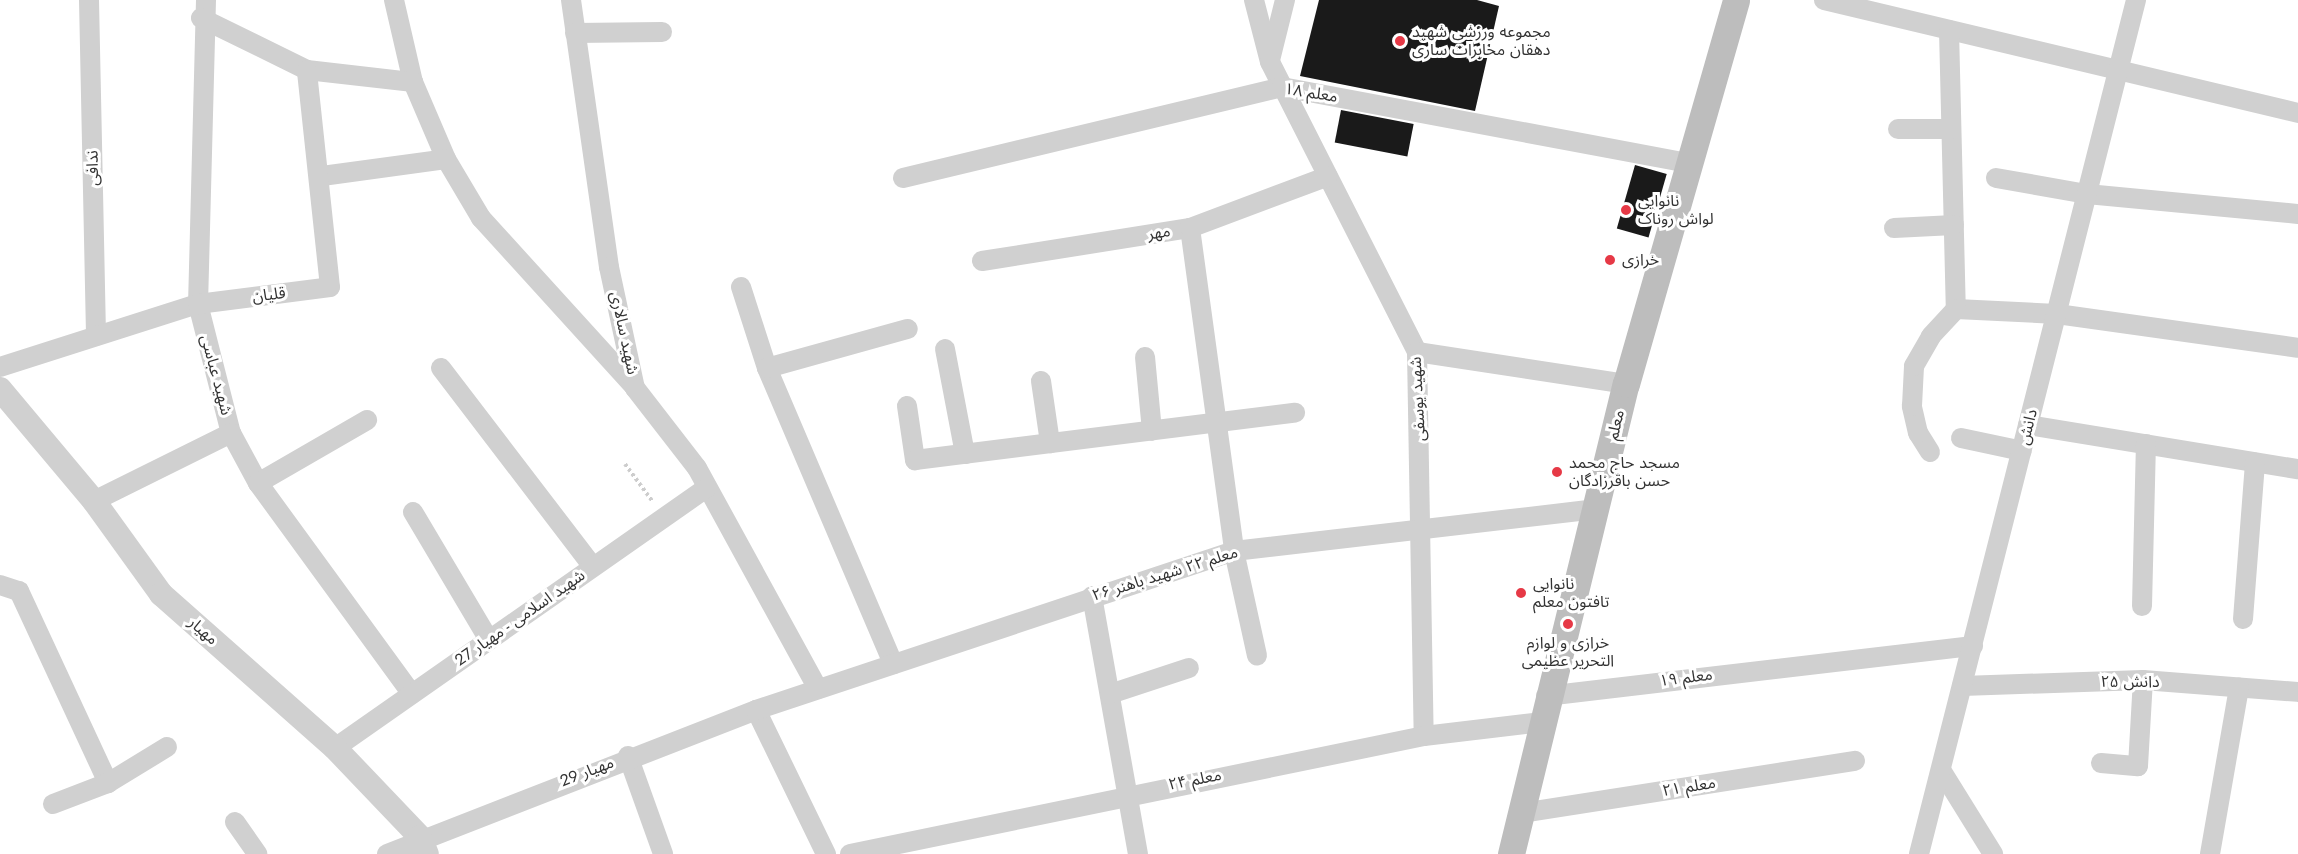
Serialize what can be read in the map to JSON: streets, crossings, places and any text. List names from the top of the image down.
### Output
{
  "streets": {
    "main road": ["معلم"],
    "street": [
      "معلم ۱۸",
      "ندافی",
      "مهر",
      "قلیان",
      "شهید سالاری",
      "شهید عباسی",
      "شهید یوسفی",
      "دانش",
      "معلم ۲۲ شهید باهنر ۲۶",
      "شهید اسلامی - مهیار 27",
      "مهیار",
      "معلم ۱۹",
      "دانش ۲۵",
      "مهیار 29",
      "معلم ۲۴",
      "معلم ۲۱"
    ]
  },
  "crossings": [
    ["معلم ۱۸", "شهید یوسفی"],
    ["معلم ۱۸", "معلم"],
    ["ندافی", "قلیان"],
    ["مهر", "شهید یوسفی"],
    ["قلیان", "شهید عباسی"],
    ["شهید سالاری", "معلم ۲۲ شهید باهنر ۲۶"],
    ["شهید سالاری", "شهید اسلامی - مهیار 27"],
    ["شهید سالاری", "مهیار 29"],
    ["شهید عباسی", "شهید اسلامی - مهیار 27"],
    ["شهید یوسفی", "معلم ۲۲ شهید باهنر ۲۶"],
    ["شهید یوسفی", "معلم ۲۴"],
    ["معلم", "معلم ۲۲ شهید باهنر ۲۶"],
    ["معلم", "معلم ۱۹"],
    ["معلم", "معلم ۲۴"],
    ["معلم", "معلم ۲۱"],
    ["دانش", "معلم ۱۹"],
    ["دانش", "دانش ۲۵"],
    ["معلم ۲۲ شهید باهنر ۲۶", "مهیار 29"],
    ["شهید اسلامی - مهیار 27", "مهیار"],
    ["مهیار", "مهیار 29"],
    ["معلم ۱۹", "معلم ۲۴"]
  ],
  "places": [
    "مجموعه ورزشی شهید دهقان مخابرات ساری",
    "نانوایی لواش روناک",
    "خرازی",
    "مسجد حاج محمد حسن باقرزادگان",
    "نانوایی تافتون معلم",
    "خرازی و لوازم التحریر عظیمی"
  ]
}
